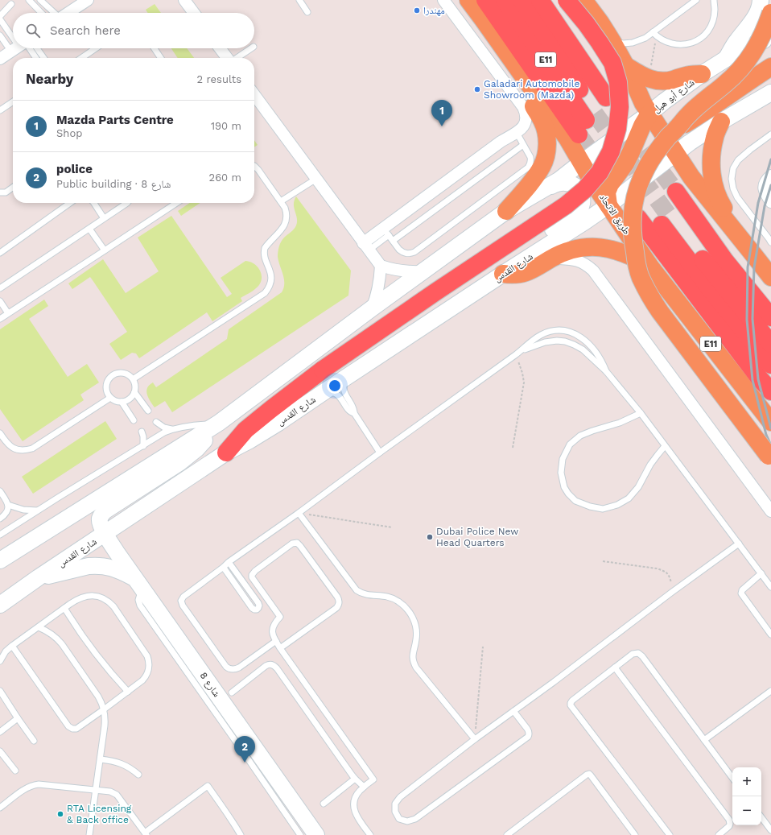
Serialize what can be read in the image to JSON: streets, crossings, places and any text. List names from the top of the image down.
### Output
{
  "streets": {
    "highway": ["E11"],
    "main road": [
      "شارع أبو هيل",
      "طريق الاتحاد",
      "شارع القدس",
      "شارع 8"
    ]
  },
  "crossings": [
    ["شارع أبو هيل", "طريق الاتحاد"],
    ["طريق الاتحاد", "شارع القدس"],
    ["شارع القدس", "شارع 8"]
  ],
  "places": [
    "مهندرا",
    "Galadari Automobile Showroom (Mazda)",
    "Dubai Police New Head Quarters",
    "RTA Licensing & Back office"
  ],
  "page": {
    "search": "Search here",
    "heading": ["Nearby", "2 results"],
    "pins": ["1", "2"],
    "list": [
      {
        "mark": "1",
        "name": "Mazda Parts Centre",
        "note": "Shop",
        "value": "190 m"
      },
      {
        "mark": "2",
        "name": "police",
        "note": "Public building · شارع 8",
        "value": "260 m"
      }
    ],
    "map_buttons": ["+", "−"]
  }
}
